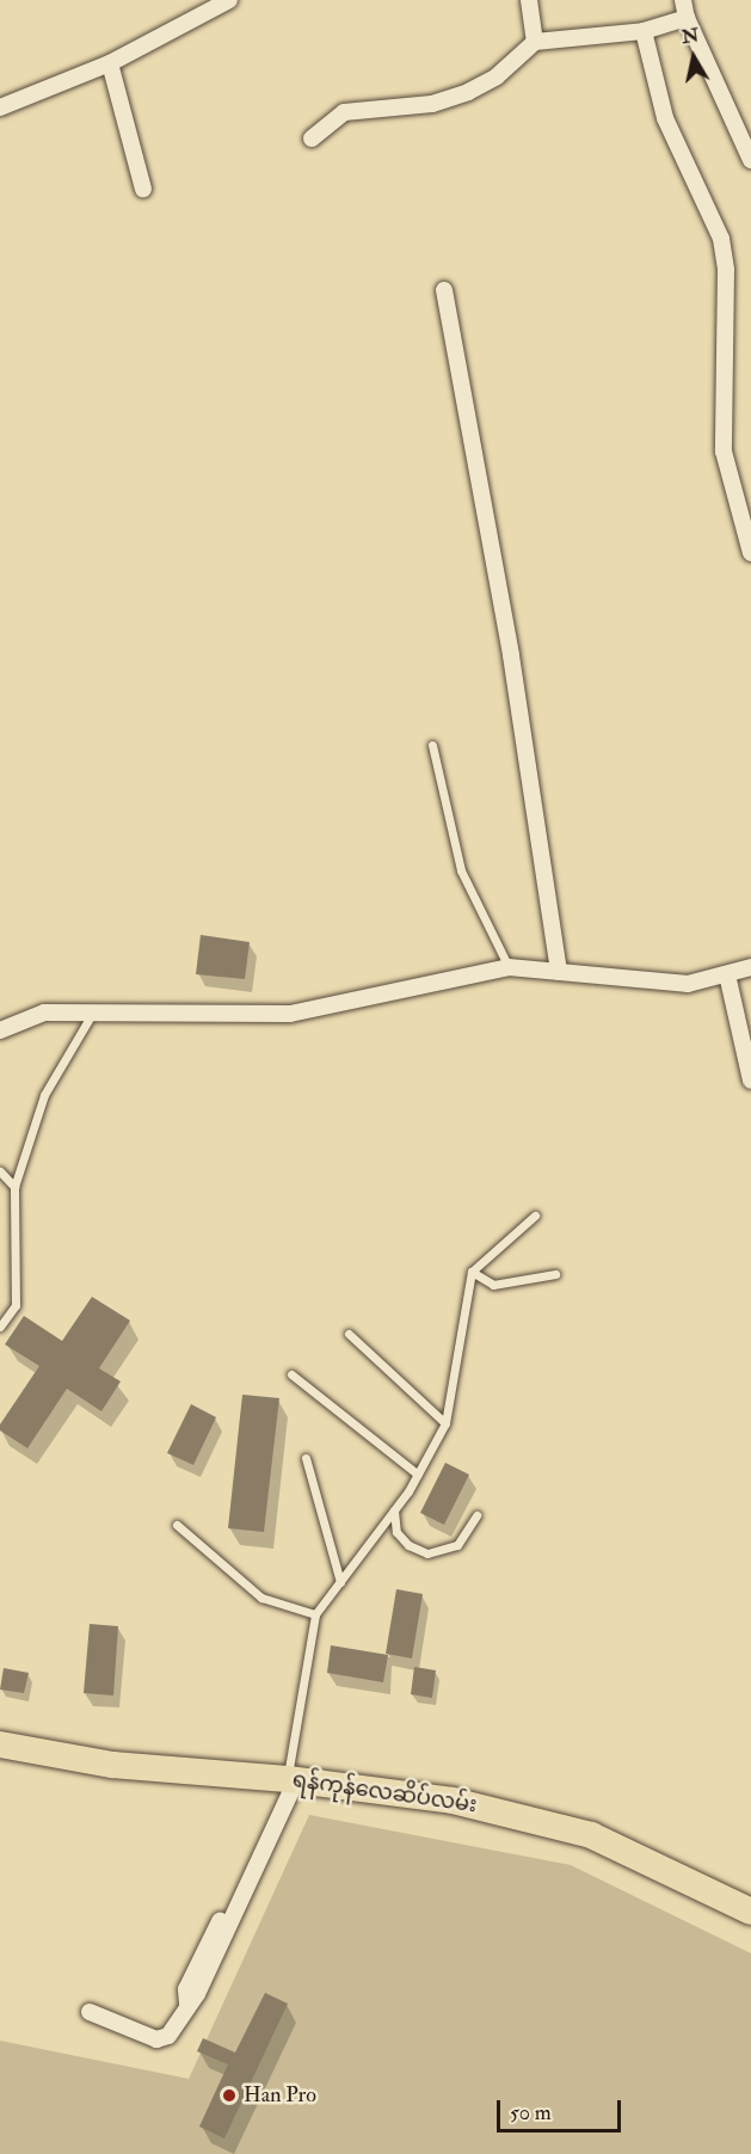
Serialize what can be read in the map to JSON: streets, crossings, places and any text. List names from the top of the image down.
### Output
{
  "streets": {
    "main road": ["ရန်ကုန်လေဆိပ်လမ်း"]
  },
  "places": ["Han Pro"],
  "scale_bar": "50 m",
  "north": "top"
}
